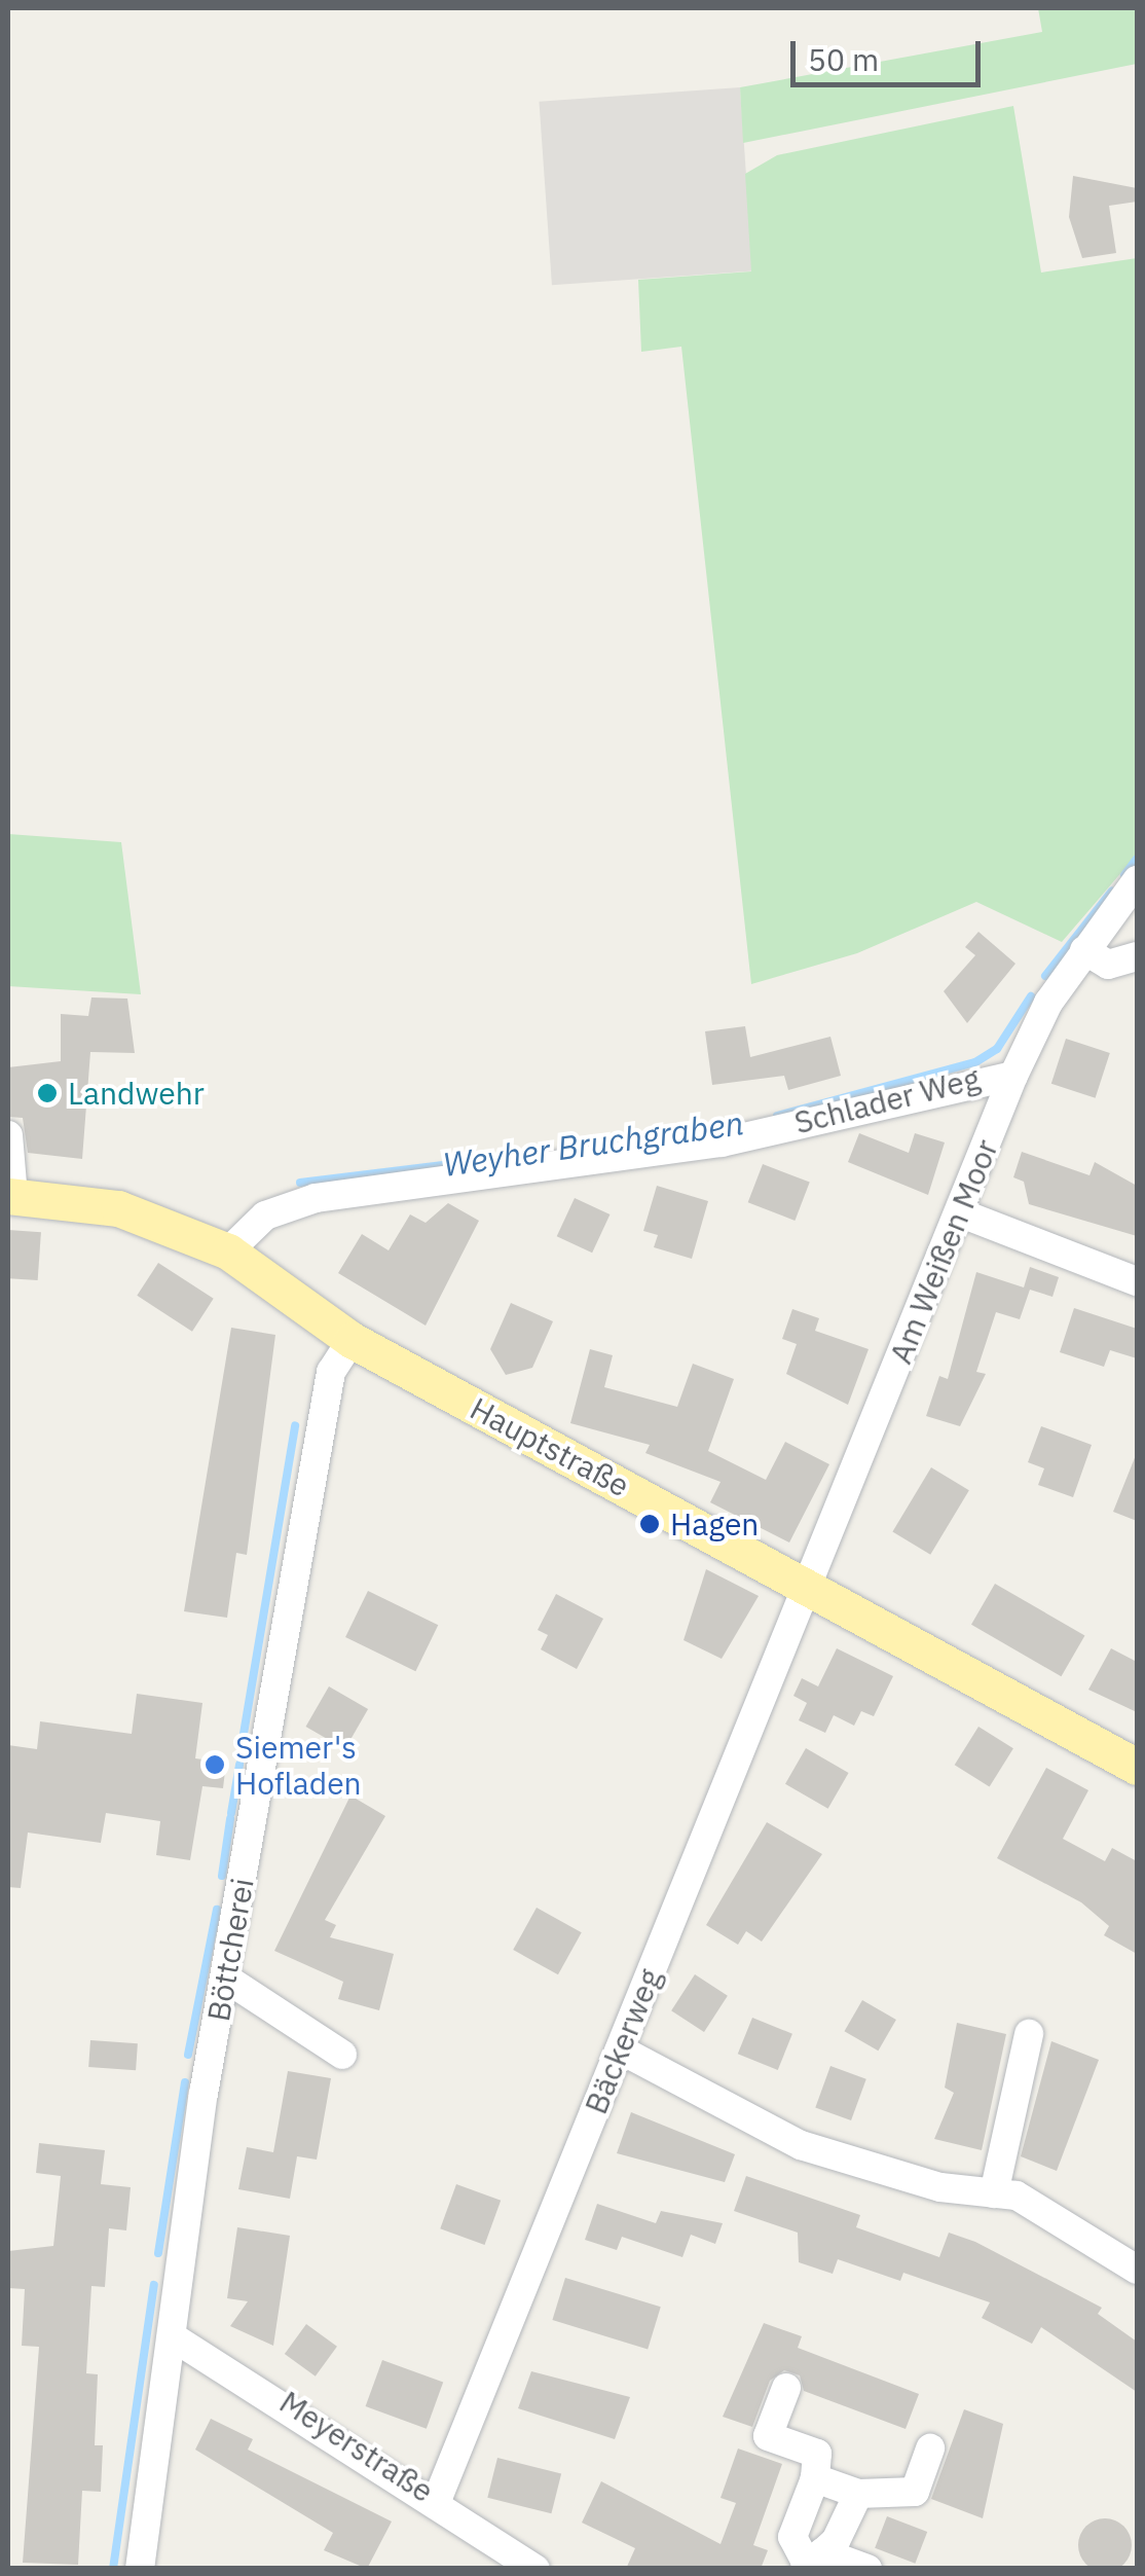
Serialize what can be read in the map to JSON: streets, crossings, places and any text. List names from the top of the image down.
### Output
{
  "streets": {
    "main road": ["Hauptstraße"],
    "street": [
      "Schlader Weg",
      "Am Weißen Moor",
      "Böttcherei",
      "Bäckerweg",
      "Meyerstraße"
    ]
  },
  "crossings": [
    ["Schlader Weg", "Am Weißen Moor"],
    ["Schlader Weg", "Hauptstraße"],
    ["Am Weißen Moor", "Hauptstraße"],
    ["Am Weißen Moor", "Bäckerweg"],
    ["Hauptstraße", "Böttcherei"],
    ["Hauptstraße", "Bäckerweg"],
    ["Böttcherei", "Meyerstraße"],
    ["Bäckerweg", "Meyerstraße"]
  ],
  "water": ["Weyher Bruchgraben"],
  "places": ["Landwehr", "Hagen", "Siemer's Hofladen"],
  "scale_bar": "50 m"
}
